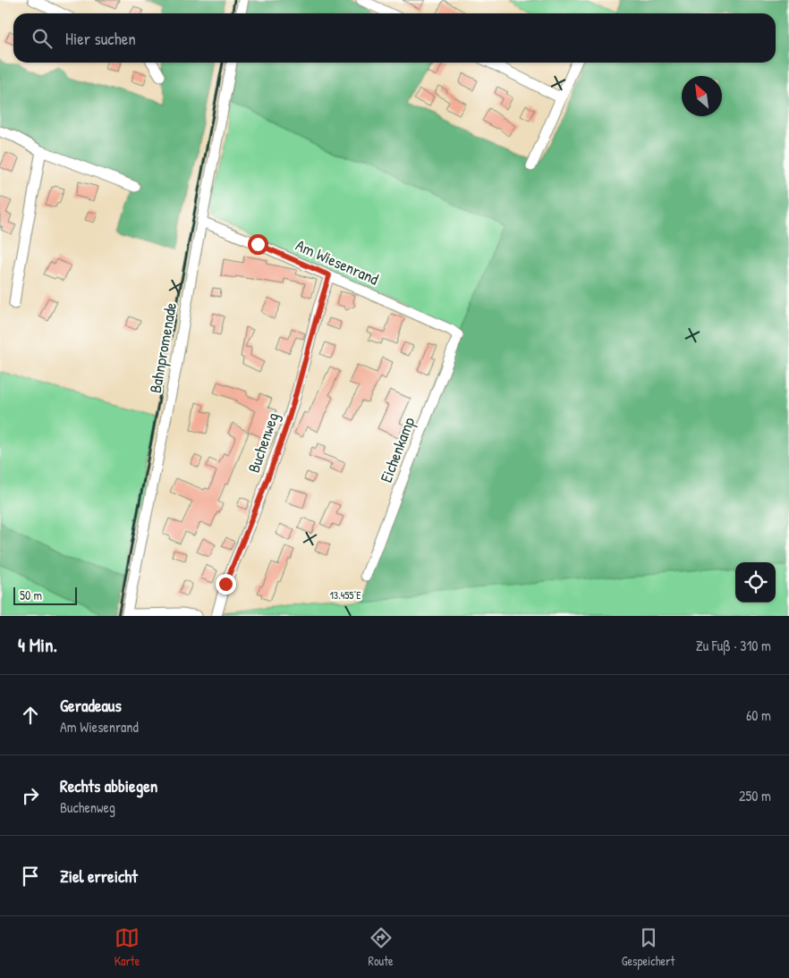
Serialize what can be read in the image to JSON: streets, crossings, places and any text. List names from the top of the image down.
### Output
{
  "streets": {
    "street": [
      "Am Wiesenrand",
      "Bahnpromenade",
      "Buchenweg",
      "Eichenkamp"
    ]
  },
  "crossings": [
    ["Am Wiesenrand", "Bahnpromenade"],
    ["Am Wiesenrand", "Buchenweg"],
    ["Am Wiesenrand", "Eichenkamp"]
  ],
  "scale_bar": "50 m",
  "north": "top left",
  "page": {
    "search": "Hier suchen",
    "scale": "50 m",
    "heading": ["4 Min.", "Zu Fuß · 310 m"],
    "list": [
      ["Geradeaus", "Am Wiesenrand", "60 m"],
      ["Rechts abbiegen", "Buchenweg", "250 m"],
      "Ziel erreicht"
    ],
    "nav": ["Karte", "Route", "Gespeichert"]
  },
  "coordinates": ["13.455°E"]
}
